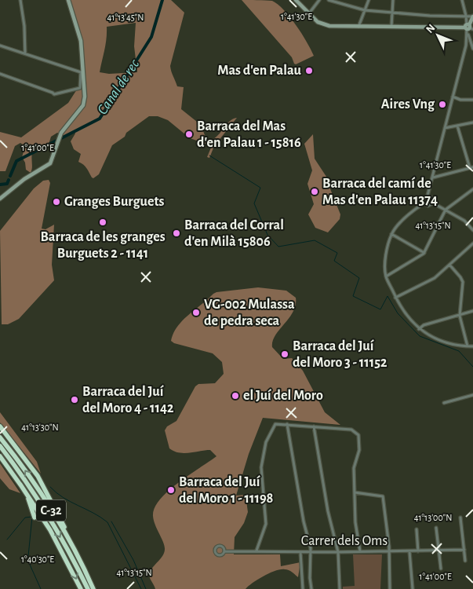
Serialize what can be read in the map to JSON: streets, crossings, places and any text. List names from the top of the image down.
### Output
{
  "streets": {
    "highway": ["C-32"],
    "street": ["Carrer dels Oms"]
  },
  "water": ["Canal de rec"],
  "places": [
    "Mas d'en Palau",
    "Aires Vng",
    "Barraca del Mas d'en Palau 1 - 15816",
    "Barraca del camí de Mas d'en Palau 11374",
    "Granges Burguets",
    "Barraca de les granges Burguets 2 - 1141",
    "Barraca del Corral d'en Milà 15806",
    "VG-002 Mulassa de pedra seca",
    "Barraca del Juí del Moro 3 - 11152",
    "el Juí del Moro",
    "Barraca del Juí del Moro 4 - 1142",
    "Barraca del Juí del Moro 1 - 11198"
  ],
  "north": "top left",
  "coordinates": [
    "1°41'30\"E",
    "41°13'45\"N",
    "1°41'00\"E",
    "41°13'15\"N",
    "41°13'30\"N",
    "41°13'00\"N",
    "1°40'30\"E"
  ]
}
